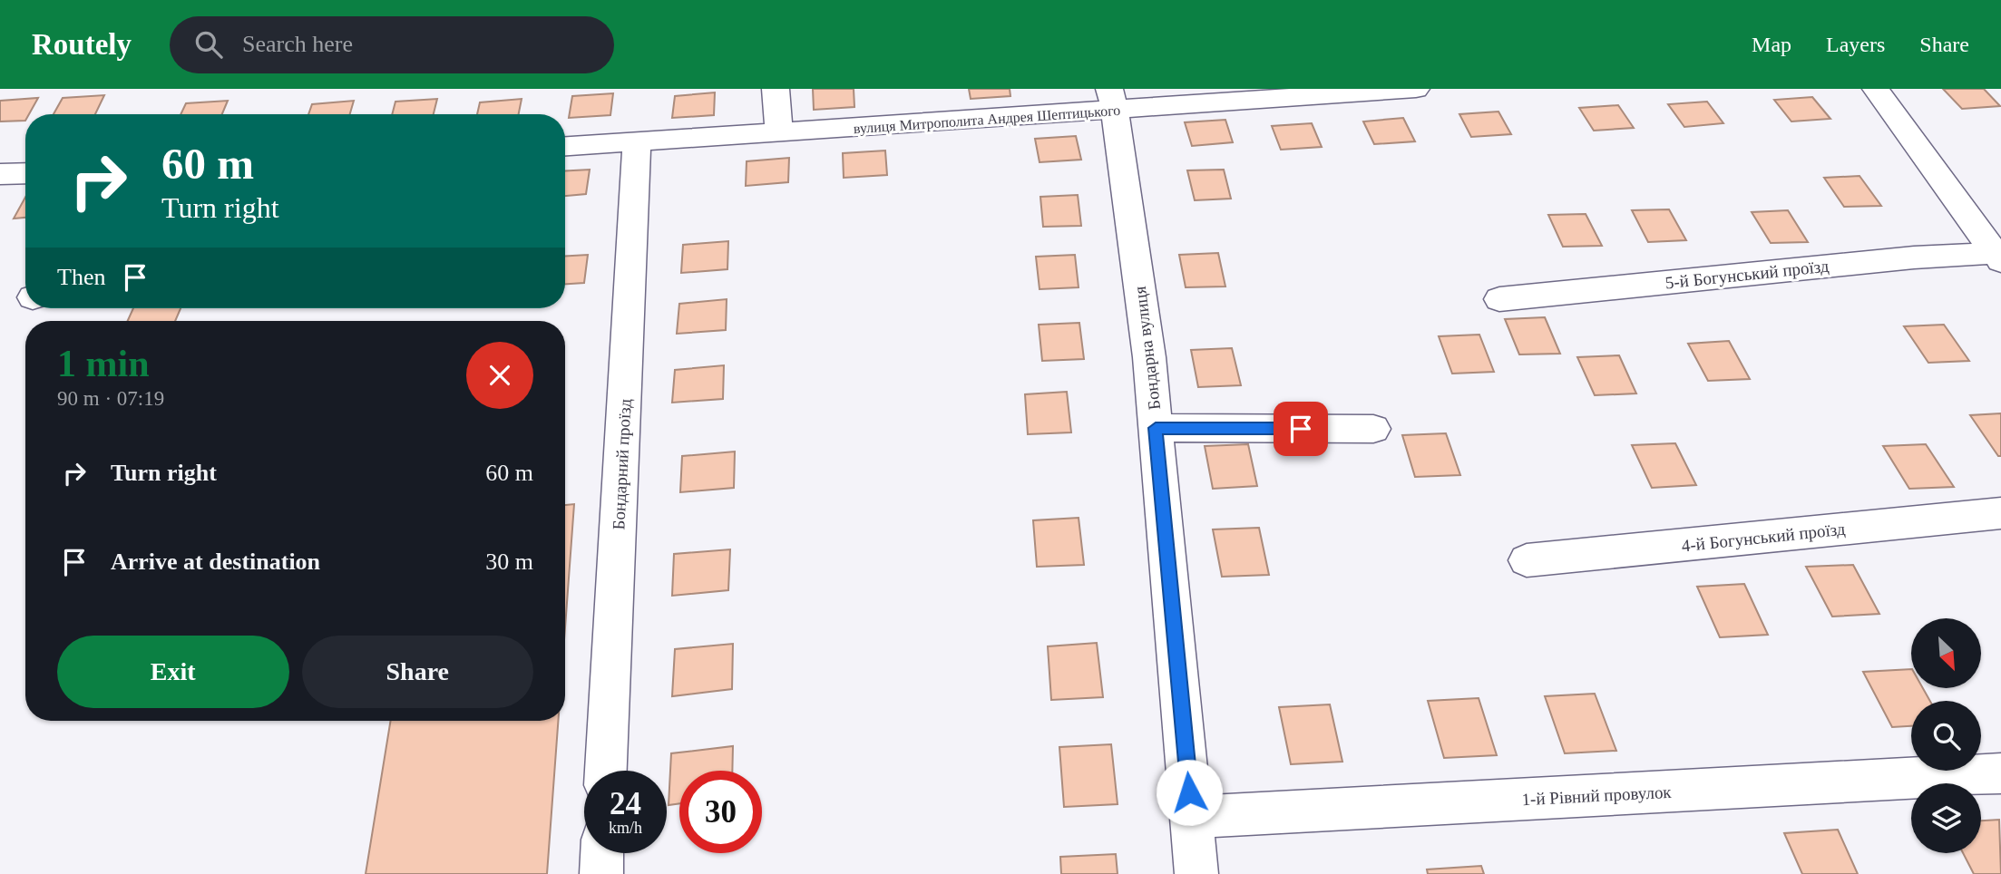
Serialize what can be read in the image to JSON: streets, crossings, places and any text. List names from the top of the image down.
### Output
{
  "streets": {
    "street": [
      "вулиця Митрополита Андрея Шептицького",
      "5-й Богунський проїзд",
      "Бондарна вулиця",
      "Бондарний проїзд",
      "4-й Богунський проїзд",
      "1-й Рівний провулок"
    ]
  },
  "crossings": [
    ["вулиця Митрополита Андрея Шептицького", "Бондарна вулиця"],
    ["вулиця Митрополита Андрея Шептицького", "Бондарний проїзд"],
    ["Бондарна вулиця", "1-й Рівний провулок"]
  ],
  "north": "bottom right",
  "page": {
    "header": "Routely",
    "search": "Search here",
    "nav": ["Map", "Layers", "Share"],
    "turn": ["60 m", "Turn right"],
    "then": "Then",
    "heading": ["1 min", "90 m · 07:19"],
    "list": [
      {
        "name": "Turn right",
        "value": "60 m"
      },
      {
        "name": "Arrive at destination",
        "value": "30 m"
      }
    ],
    "buttons": ["Exit", "Share"],
    "speed": "24 km/h",
    "limit": "30"
  }
}
